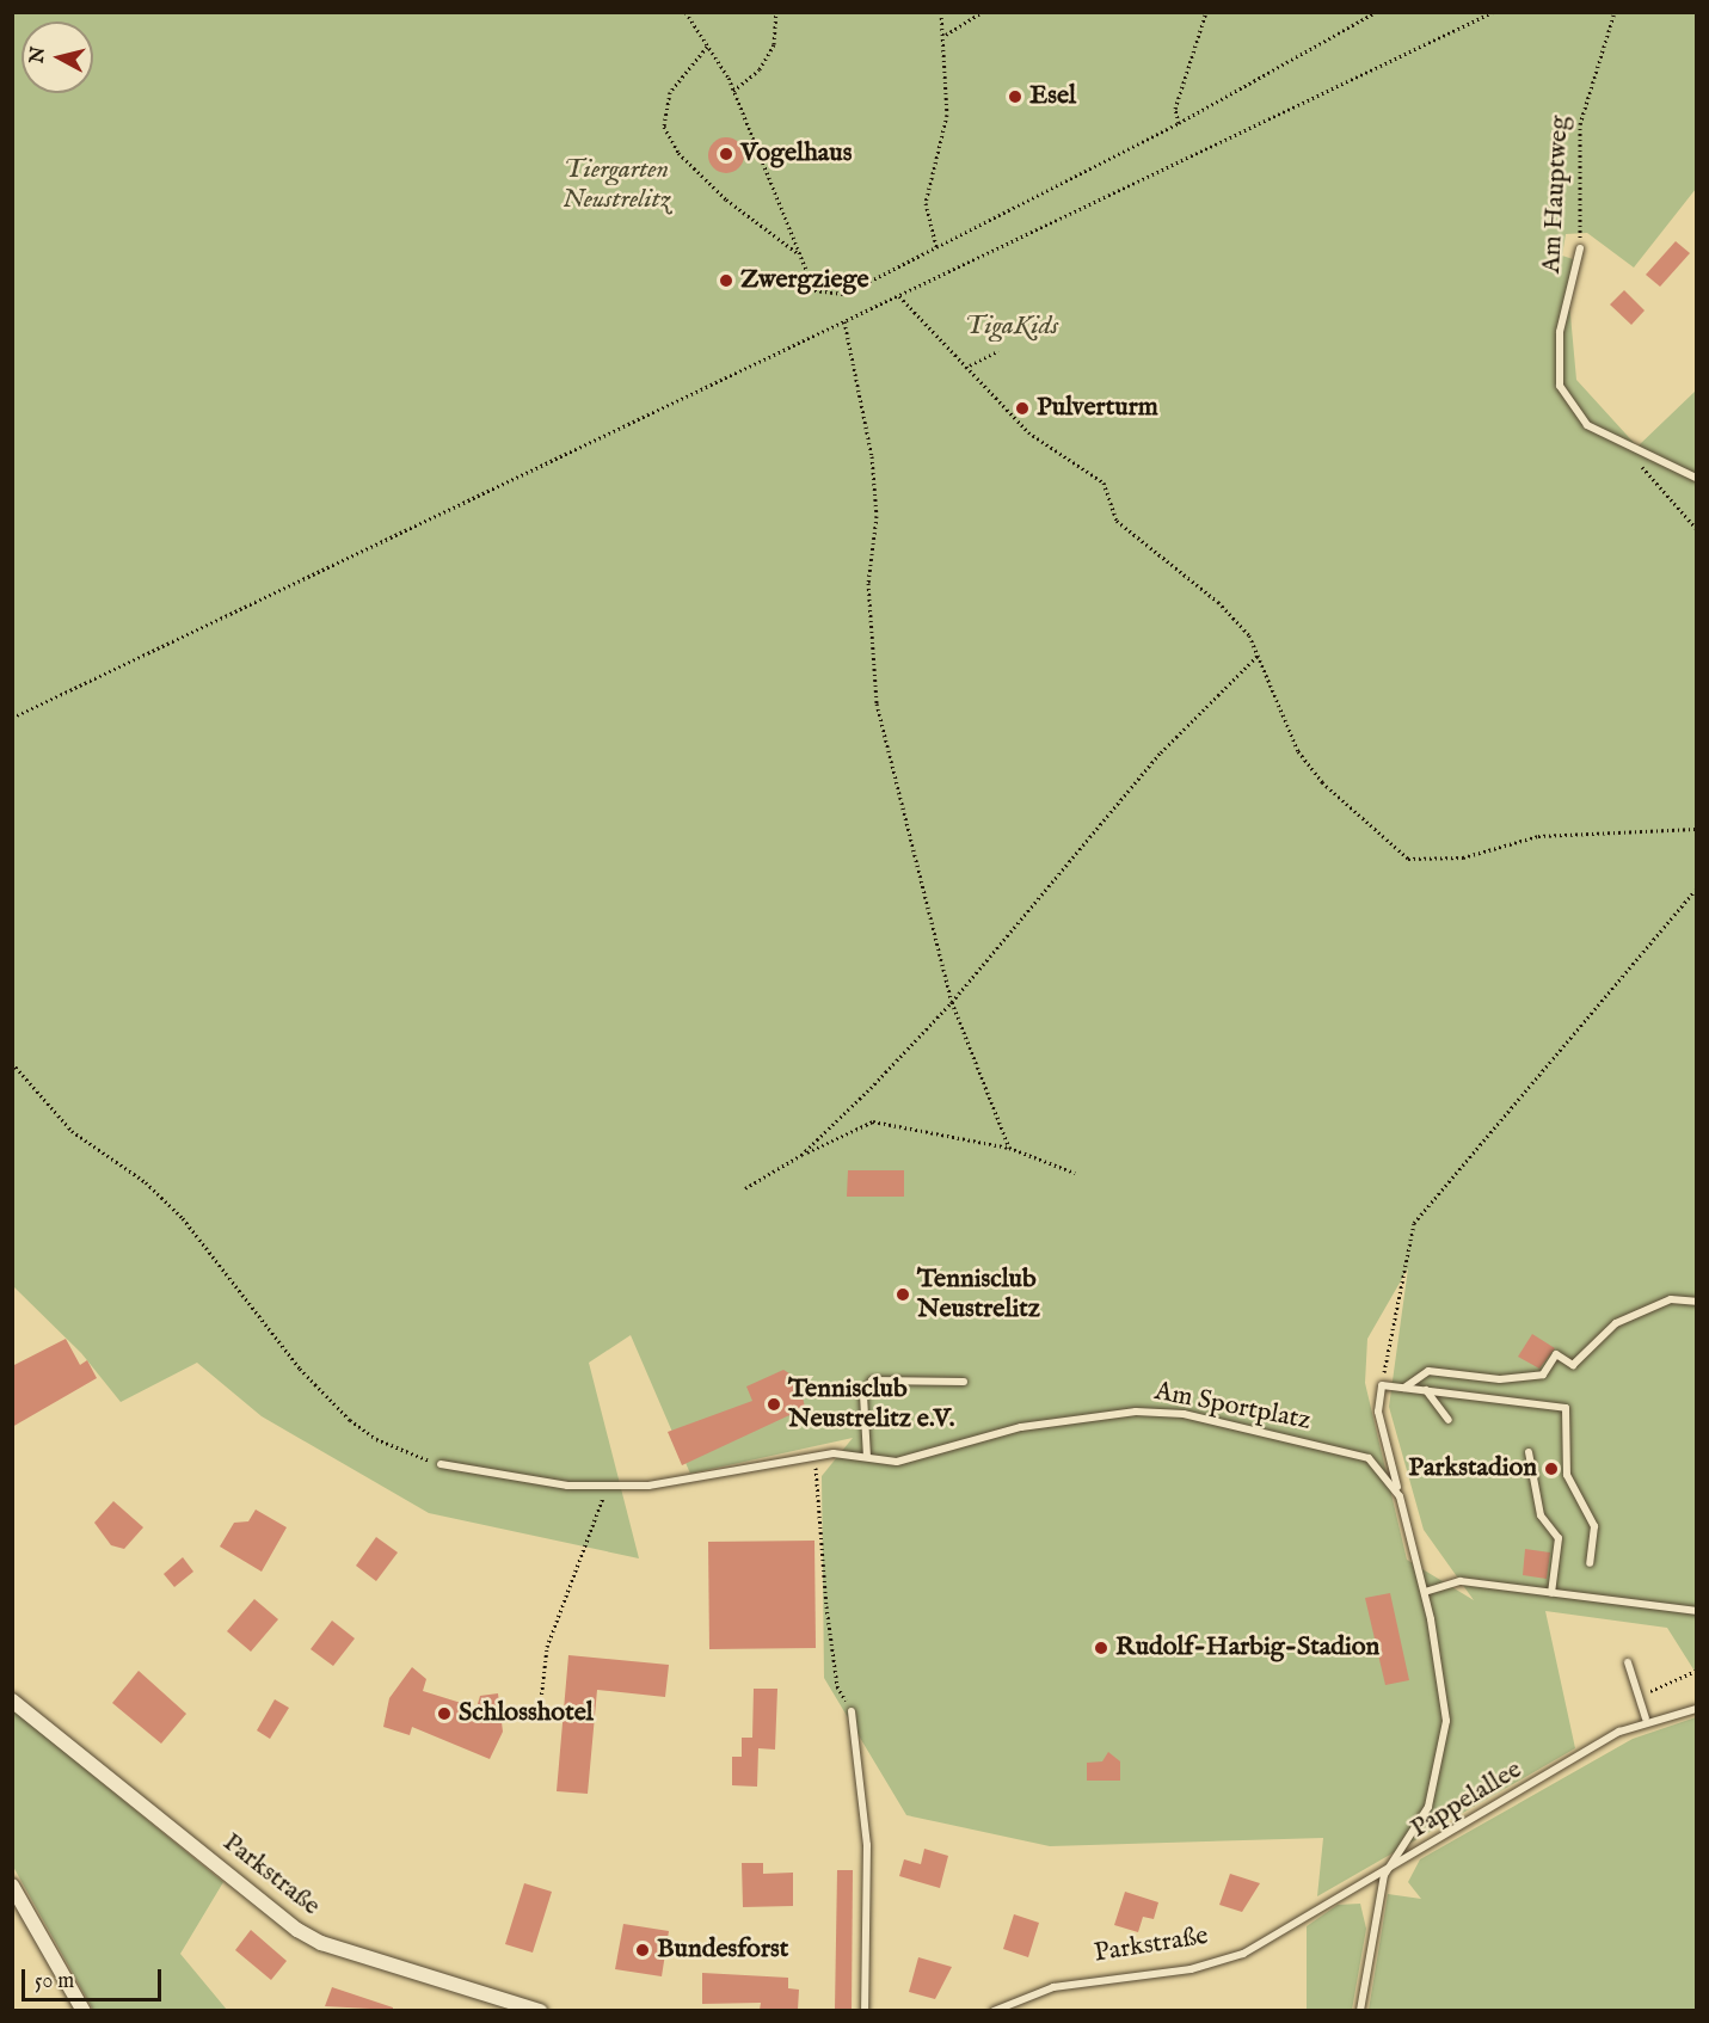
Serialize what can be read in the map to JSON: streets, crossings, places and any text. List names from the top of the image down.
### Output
{
  "streets": {
    "street": ["Parkstraße"],
    "lane": ["Am Hauptweg", "Am Sportplatz", "Pappelallee"]
  },
  "crossings": [
    ["Am Sportplatz", "Pappelallee"],
    ["Am Sportplatz", "Parkstraße"],
    ["Pappelallee", "Parkstraße"]
  ],
  "parks": ["Tiergarten Neustrelitz", "TigaKids"],
  "places": [
    "Esel",
    "Vogelhaus",
    "Zwergziege",
    "Pulverturm",
    "Tennisclub Neustrelitz",
    "Tennisclub Neustrelitz e.V.",
    "Parkstadion",
    "Rudolf-Harbig-Stadion",
    "Schlosshotel",
    "Bundesforst"
  ],
  "scale_bar": "50 m",
  "north": "left"
}
